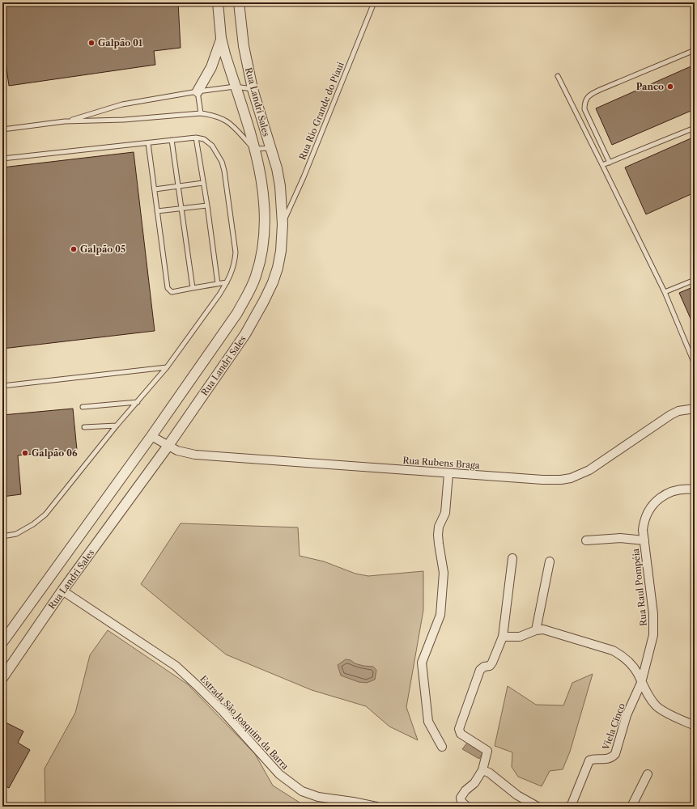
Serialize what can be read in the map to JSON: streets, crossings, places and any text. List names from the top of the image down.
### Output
{
  "streets": {
    "street": [
      "Rua Landri Sales",
      "Rua Rubens Braga",
      "Rua Raul Pompéia",
      "Estrada São Joaquim da Barra",
      "Viela Cinco"
    ],
    "lane": ["Rua Rio Grande do Piaui"]
  },
  "crossings": [
    ["Rua Landri Sales", "Rua Rio Grande do Piaui"],
    ["Rua Landri Sales", "Rua Rubens Braga"],
    ["Rua Landri Sales", "Estrada São Joaquim da Barra"],
    ["Rua Raul Pompéia", "Viela Cinco"]
  ],
  "places": [
    "Galpão 01",
    "Panco",
    "Galpão 05",
    "Galpão 06"
  ]
}
